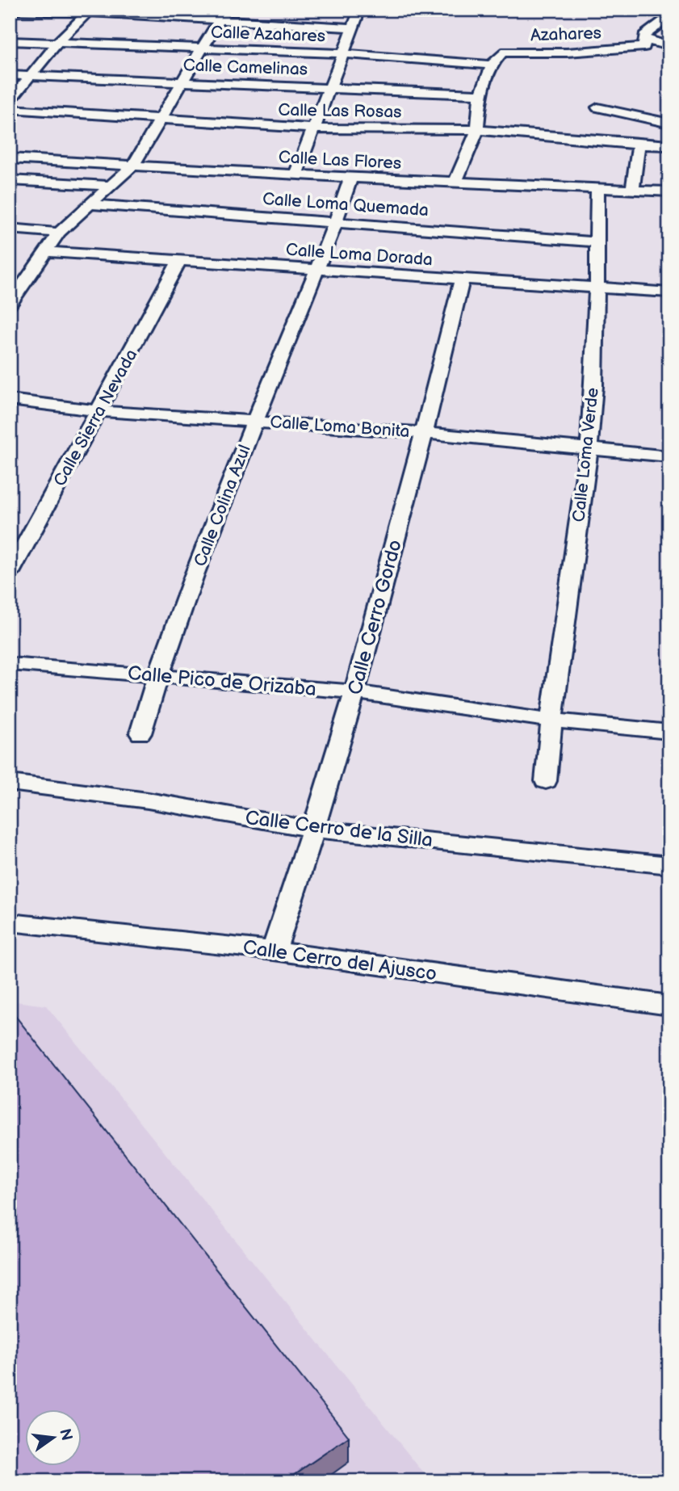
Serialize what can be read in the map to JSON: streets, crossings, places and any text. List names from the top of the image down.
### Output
{
  "streets": {
    "street": [
      "Calle Azahares",
      "Azahares",
      "Calle Camelinas",
      "Calle Las Rosas",
      "Calle Las Flores",
      "Calle Loma Quemada",
      "Calle Loma Dorada",
      "Calle Sierra Nevada",
      "Calle Loma Bonita",
      "Calle Loma Verde",
      "Calle Colina Azul",
      "Calle Cerro Gordo",
      "Calle Pico de Orizaba",
      "Calle Cerro de la Silla",
      "Calle Cerro del Ajusco"
    ]
  },
  "crossings": [
    ["Calle Azahares", "Azahares"],
    ["Calle Las Flores", "Calle Loma Verde"],
    ["Calle Las Flores", "Calle Colina Azul"],
    ["Calle Loma Quemada", "Calle Loma Verde"],
    ["Calle Loma Quemada", "Calle Colina Azul"],
    ["Calle Loma Dorada", "Calle Sierra Nevada"],
    ["Calle Loma Dorada", "Calle Loma Verde"],
    ["Calle Loma Dorada", "Calle Colina Azul"],
    ["Calle Loma Dorada", "Calle Cerro Gordo"],
    ["Calle Sierra Nevada", "Calle Loma Bonita"],
    ["Calle Loma Bonita", "Calle Loma Verde"],
    ["Calle Loma Bonita", "Calle Colina Azul"],
    ["Calle Loma Bonita", "Calle Cerro Gordo"],
    ["Calle Loma Verde", "Calle Pico de Orizaba"],
    ["Calle Colina Azul", "Calle Pico de Orizaba"],
    ["Calle Cerro Gordo", "Calle Pico de Orizaba"],
    ["Calle Cerro Gordo", "Calle Cerro de la Silla"],
    ["Calle Cerro Gordo", "Calle Cerro del Ajusco"]
  ],
  "north": "right"
}
